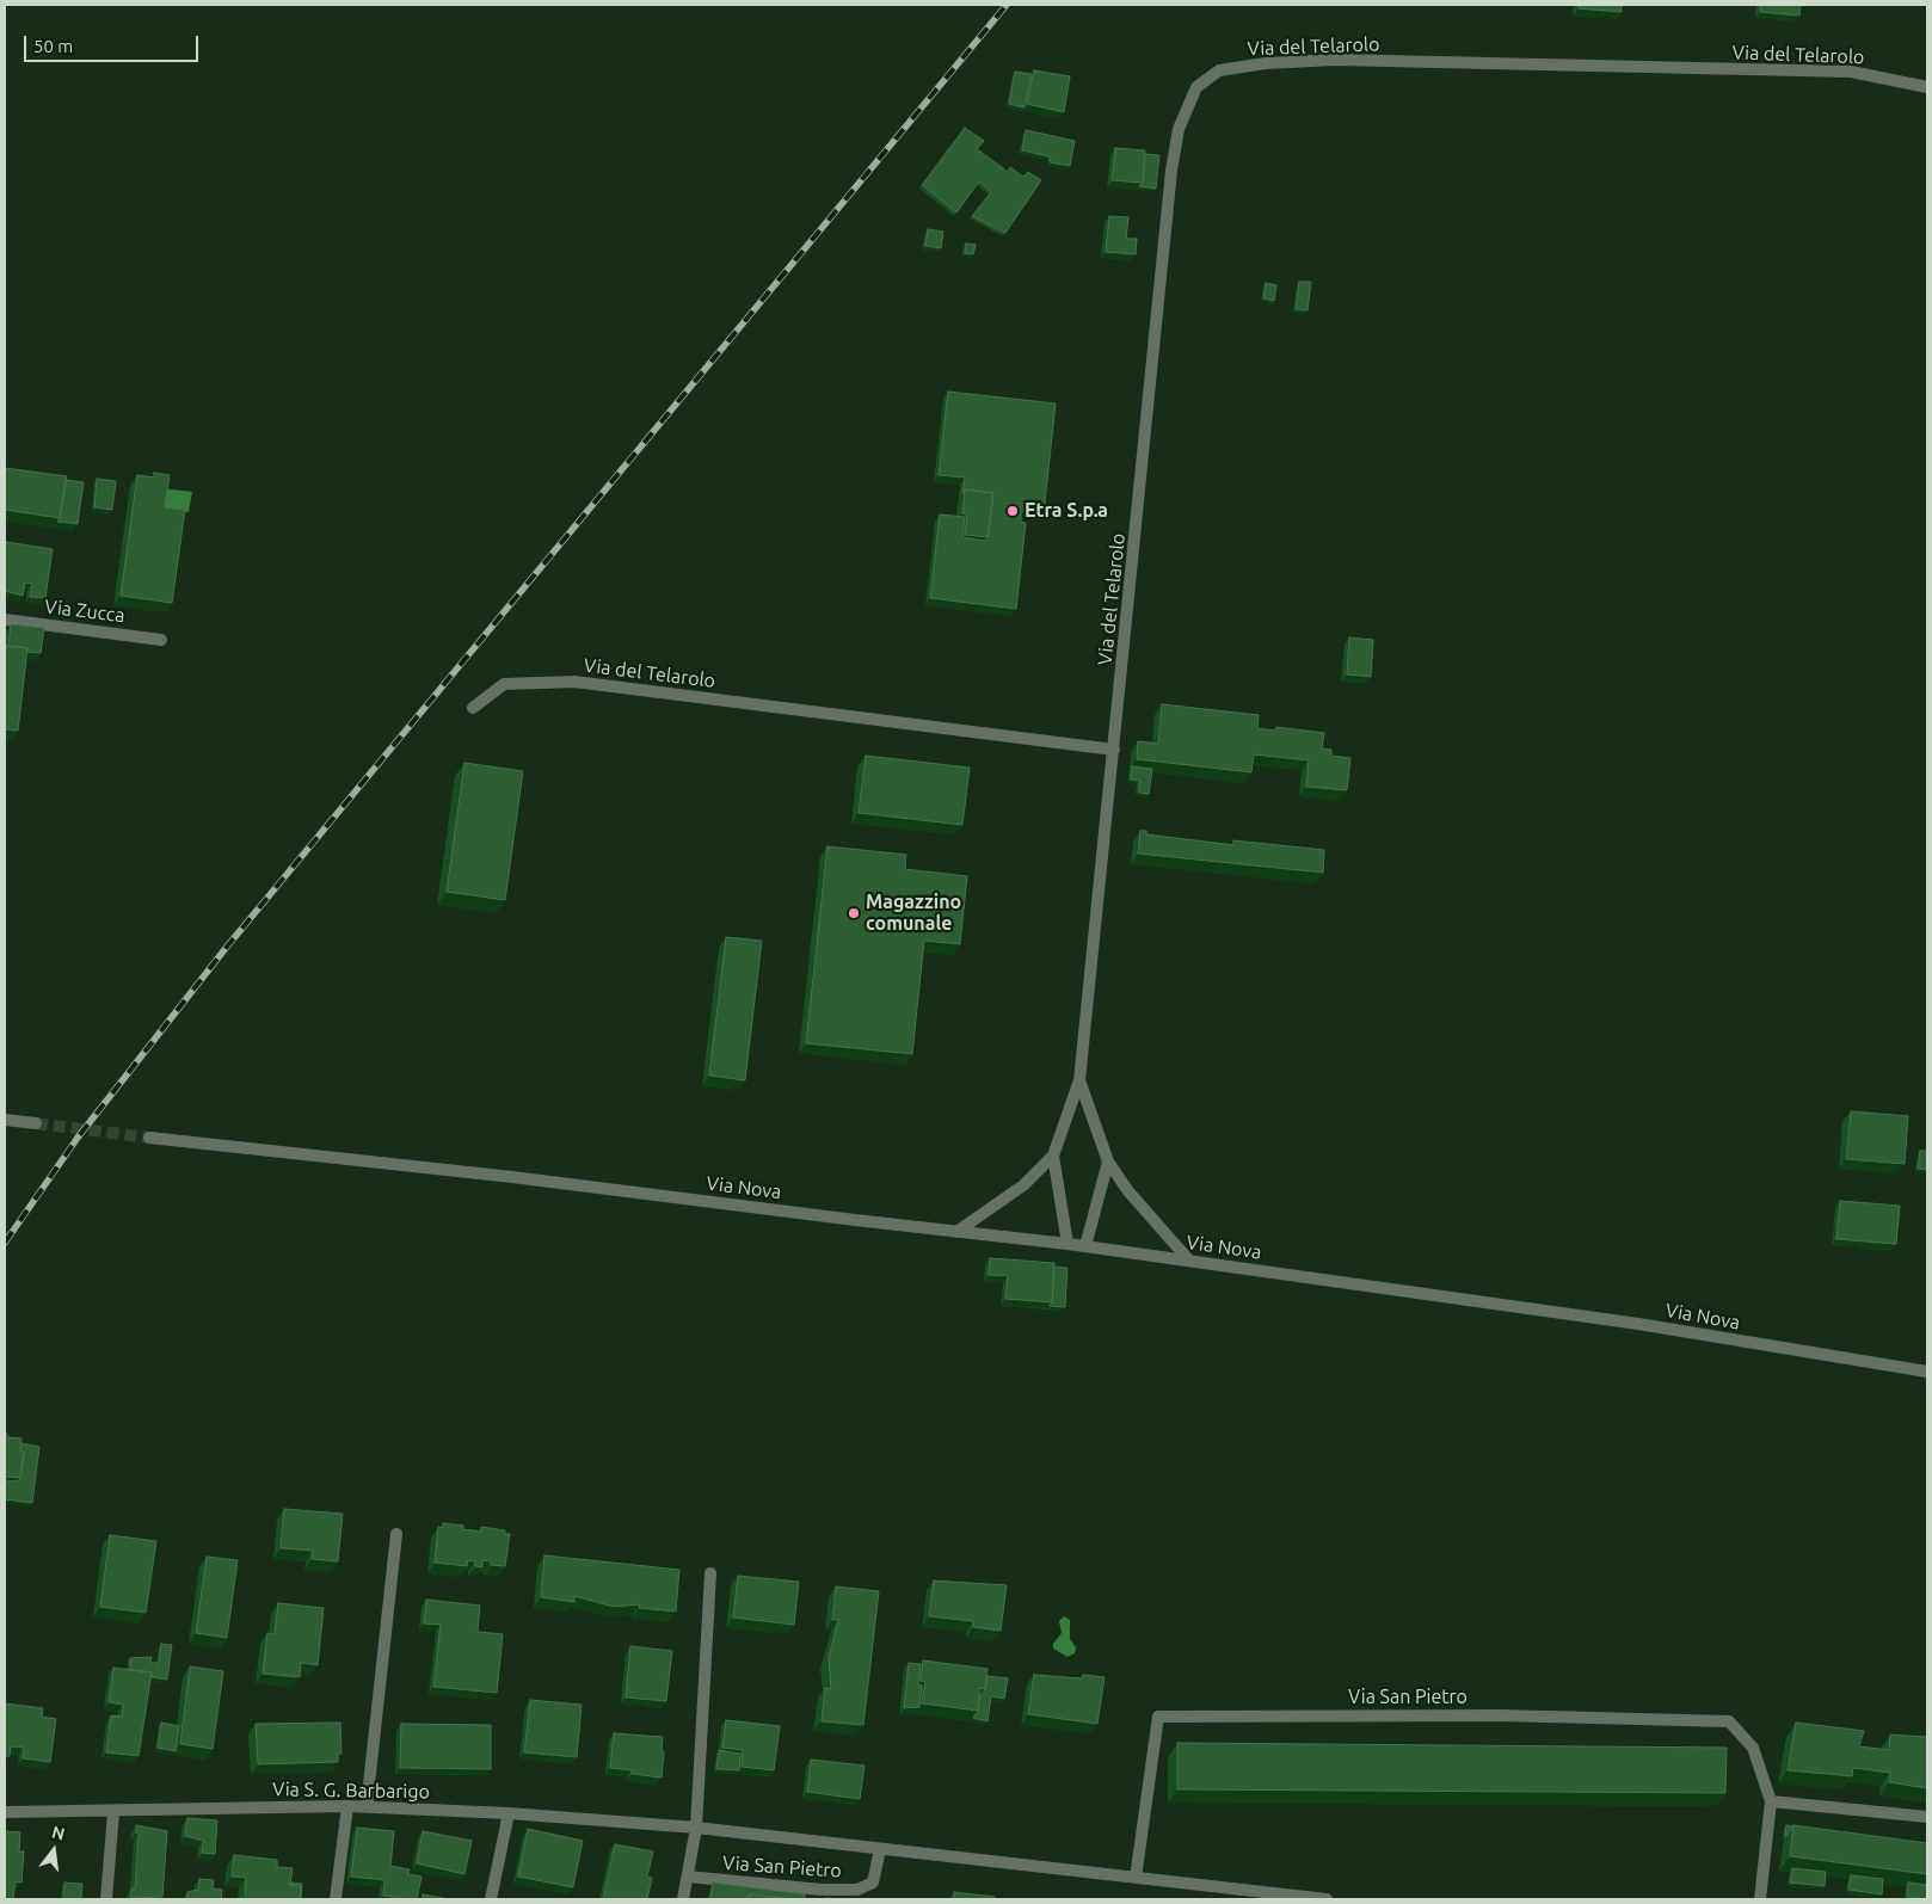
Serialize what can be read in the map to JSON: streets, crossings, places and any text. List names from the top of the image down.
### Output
{
  "streets": {
    "street": [
      "Via del Telarolo",
      "Via Zucca",
      "Via Nova",
      "Via San Pietro",
      "Via S. G. Barbarigo"
    ]
  },
  "crossings": [
    ["Via San Pietro", "Via S. G. Barbarigo"]
  ],
  "places": ["Etra S.p.a", "Magazzino comunale"],
  "scale_bar": "50 m",
  "north": "top"
}
